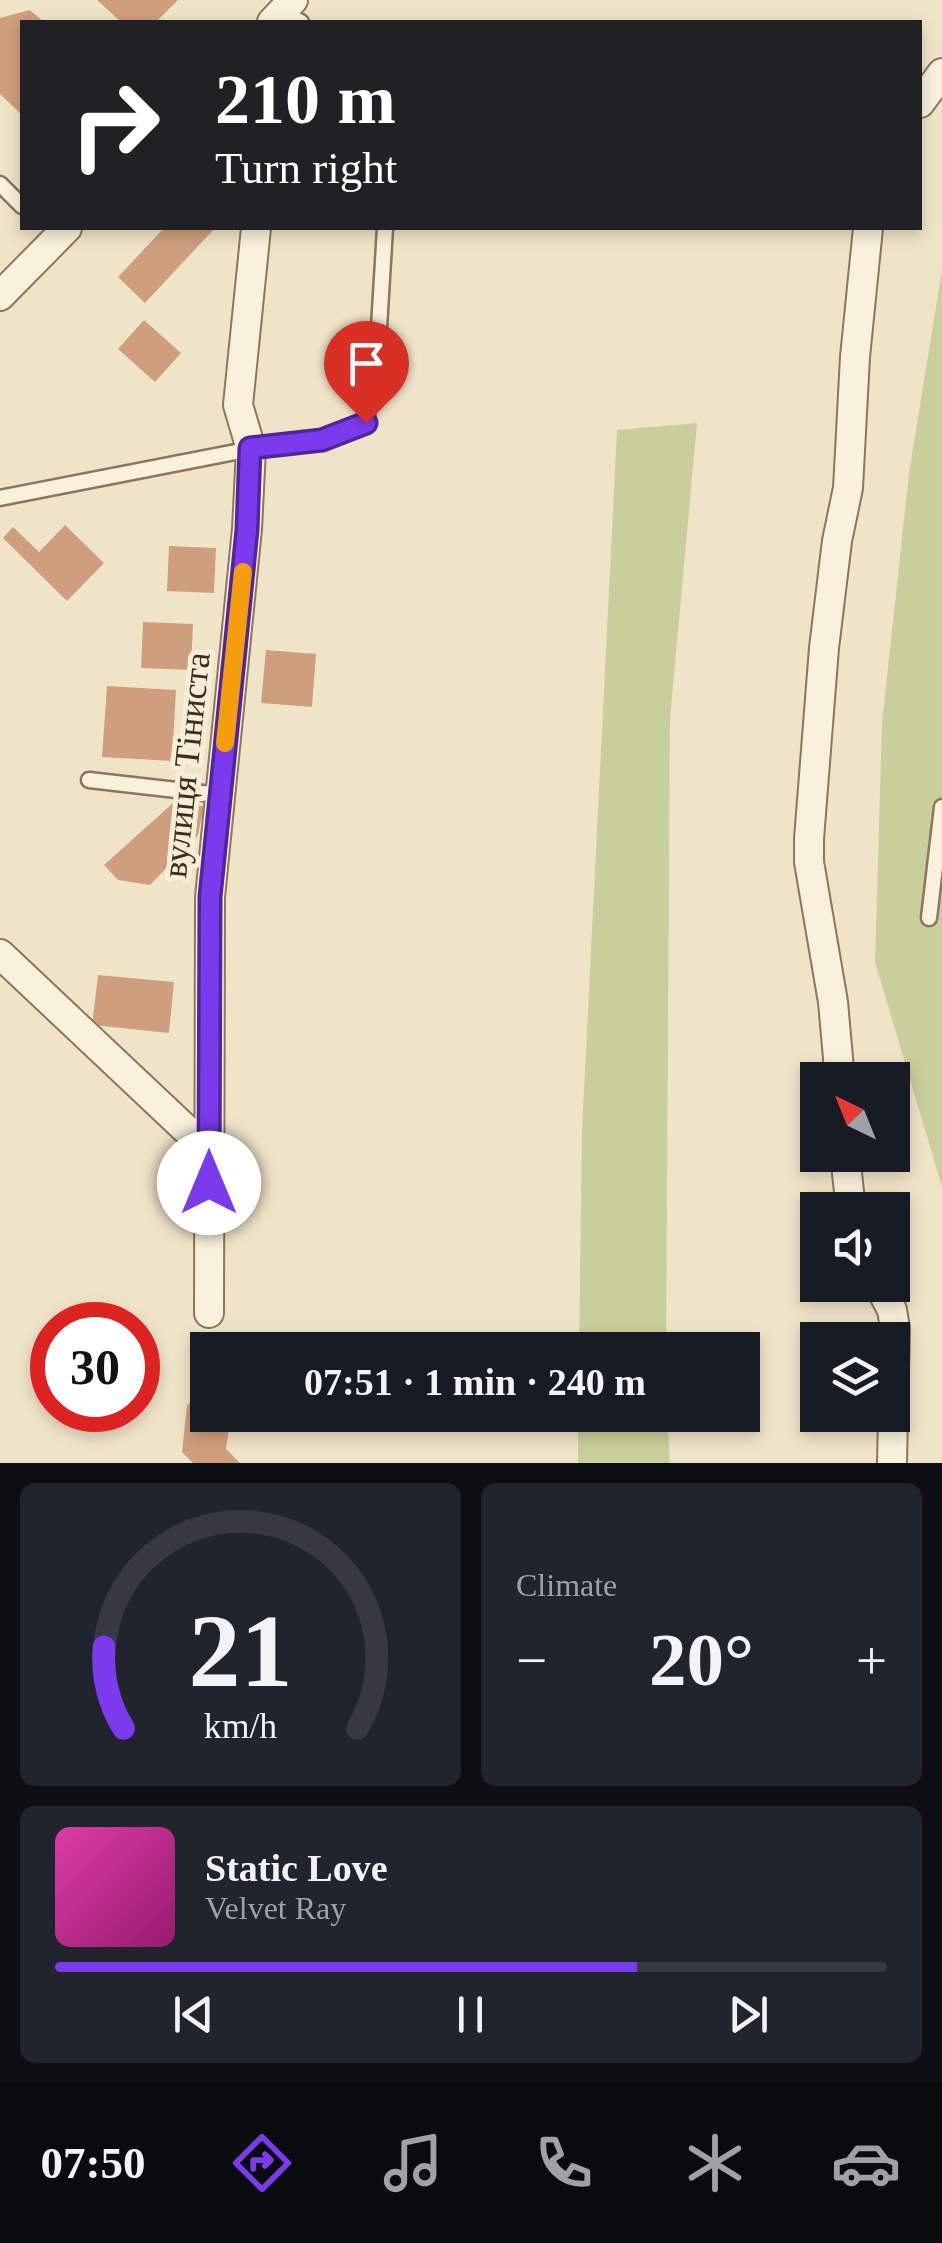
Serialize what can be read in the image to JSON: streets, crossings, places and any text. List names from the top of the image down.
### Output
{
  "streets": {
    "street": ["вулиця Тіниста"]
  },
  "north": "top left",
  "page": {
    "turn": ["210 m", "Turn right"],
    "limit": "30",
    "trip": "07:51 · 1 min · 240 m",
    "tile": "Climate",
    "heat": ["−", "20°", "+"],
    "song": ["Static Love", "Velvet Ray"],
    "tabs": "07:50",
    "gauge": ["21", "km/h"]
  }
}
